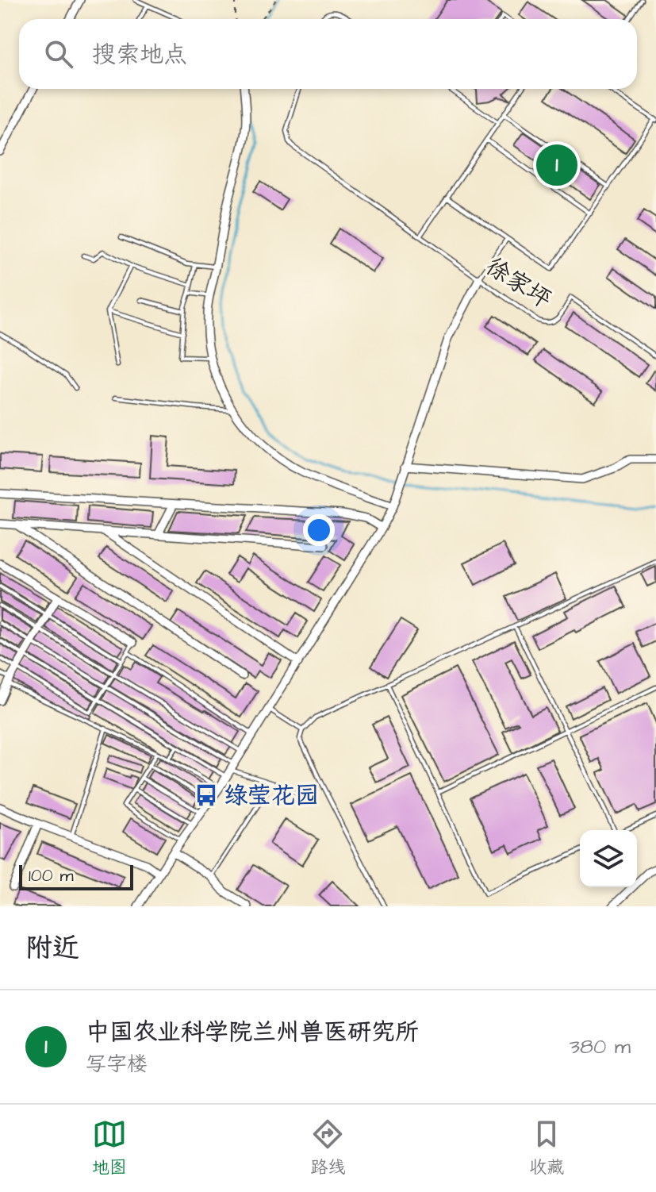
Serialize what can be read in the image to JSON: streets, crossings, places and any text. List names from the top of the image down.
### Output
{
  "streets": {
    "lane": ["徐家坪"]
  },
  "places": {
    "bus stop": ["绿莹花园"]
  },
  "scale_bar": "100 m",
  "page": {
    "search": "搜索地点",
    "pins": "1",
    "scale": "100 m",
    "heading": "附近",
    "list": [
      {
        "mark": "1",
        "name": "中国农业科学院兰州兽医研究所",
        "note": "写字楼",
        "value": "380 m"
      }
    ],
    "nav": ["地图", "路线", "收藏"]
  }
}
